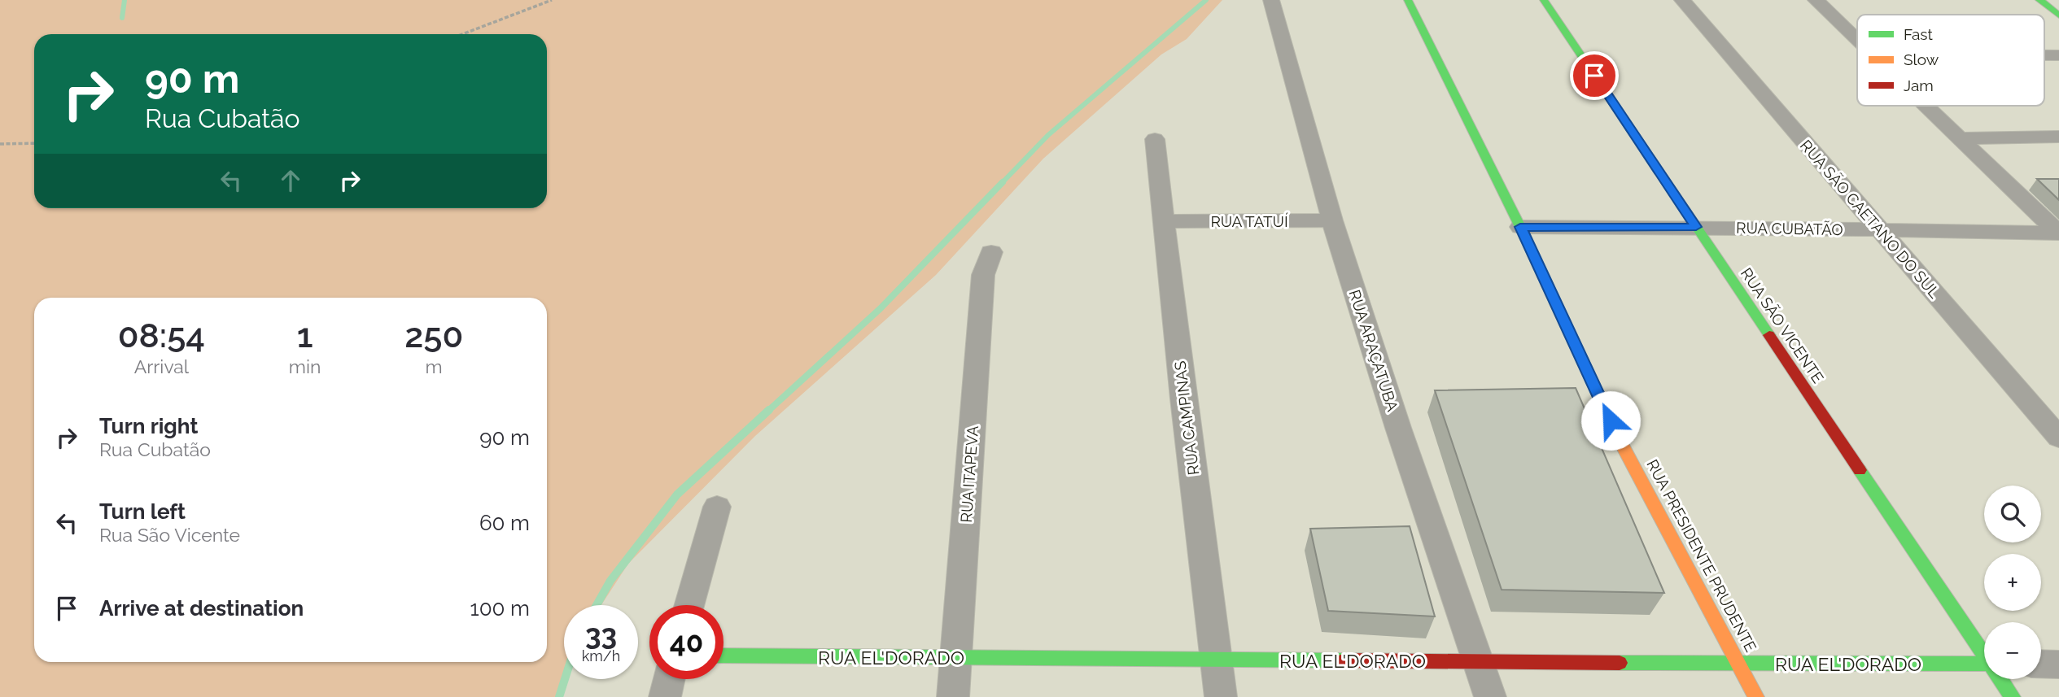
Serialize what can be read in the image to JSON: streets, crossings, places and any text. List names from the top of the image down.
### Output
{
  "streets": {
    "street": [
      "RUA SÃO CAETANO DO SUL",
      "RUA TATUÍ",
      "RUA CUBATÃO",
      "RUA SÃO VICENTE",
      "RUA ARAÇATUBA",
      "RUA CAMPINAS",
      "RUA ITAPEVA",
      "RUA PRESIDENTE PRUDENTE",
      "RUA EL'DORADO"
    ]
  },
  "crossings": [
    ["RUA SÃO CAETANO DO SUL", "RUA CUBATÃO"],
    ["RUA TATUÍ", "RUA ARAÇATUBA"],
    ["RUA TATUÍ", "RUA CAMPINAS"],
    ["RUA CUBATÃO", "RUA SÃO VICENTE"],
    ["RUA CUBATÃO", "RUA PRESIDENTE PRUDENTE"],
    ["RUA ARAÇATUBA", "RUA EL'DORADO"],
    ["RUA CAMPINAS", "RUA EL'DORADO"],
    ["RUA ITAPEVA", "RUA EL'DORADO"],
    ["RUA PRESIDENTE PRUDENTE", "RUA EL'DORADO"]
  ],
  "legend": ["Fast", "Slow", "Jam"],
  "page": {
    "turn": ["90 m", "Rua Cubatão"],
    "eta": [
      "08:54",
      "Arrival",
      "1",
      "min",
      "250",
      "m"
    ],
    "list": [
      {
        "name": "Turn right",
        "note": "Rua Cubatão",
        "value": "90 m"
      },
      {
        "name": "Turn left",
        "note": "Rua São Vicente",
        "value": "60 m"
      },
      {
        "name": "Arrive at destination",
        "value": "100 m"
      }
    ],
    "map_buttons": ["+", "−"],
    "speed": "33 km/h",
    "limit": "40"
  }
}
